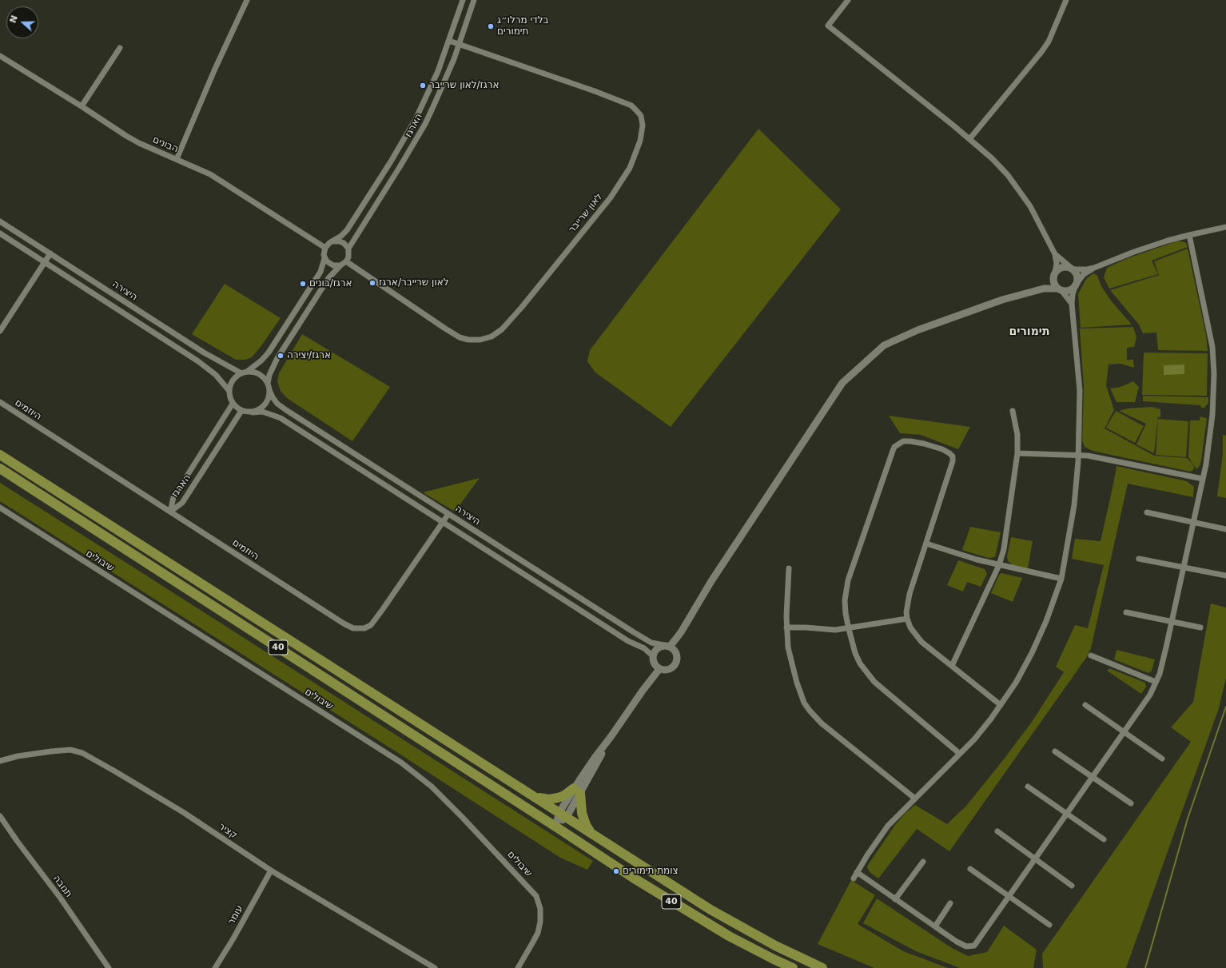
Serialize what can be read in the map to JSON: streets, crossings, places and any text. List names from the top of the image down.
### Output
{
  "streets": {
    "highway": ["40"],
    "street": [
      "הארגז",
      "הבונים",
      "לאון שרייבר",
      "היצירה",
      "היוזמים",
      "שיבולים",
      "קציר",
      "תנובה",
      "עומר"
    ]
  },
  "crossings": [
    ["הארגז", "הבונים"],
    ["הארגז", "לאון שרייבר"],
    ["הארגז", "היצירה"],
    ["הארגז", "היוזמים"],
    ["הבונים", "לאון שרייבר"],
    ["היצירה", "היוזמים"],
    ["קציר", "עומר"]
  ],
  "districts": ["תימורים"],
  "places": [
    "בלדי מרלו״ג תימורים",
    "ארגז/לאון שרייבר",
    "לאון שרייבר/ארגז",
    "ארגז/בונים",
    "ארגז/יצירה",
    "צומת תימורים"
  ],
  "north": "left"
}
